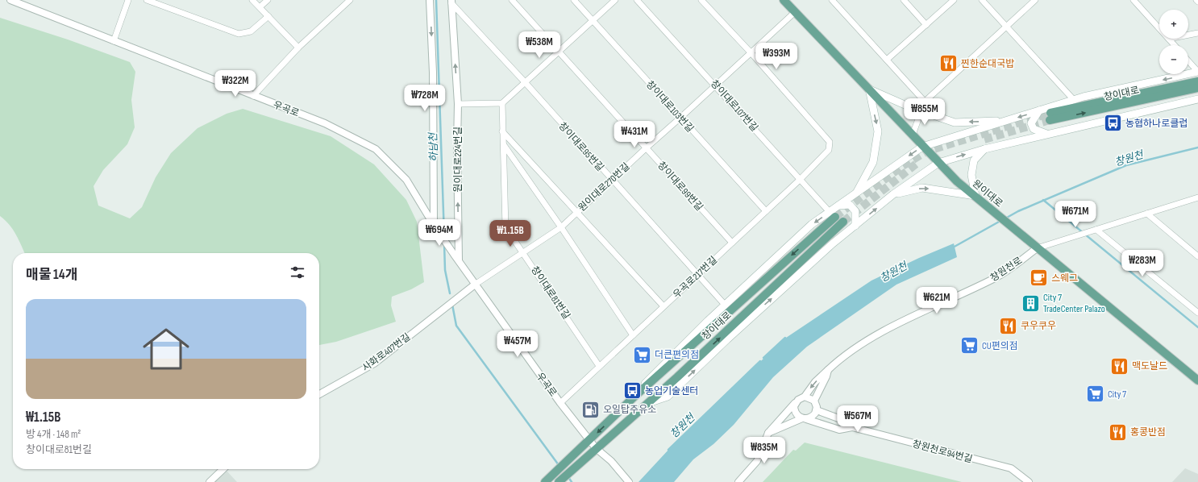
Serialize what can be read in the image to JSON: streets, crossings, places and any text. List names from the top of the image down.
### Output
{
  "streets": {
    "main road": ["창이대로", "원이대로"],
    "street": [
      "창이대로107번길",
      "창이대로103번길",
      "우곡로",
      "창이대로95번길",
      "원이대로224번길",
      "창이대로99번길",
      "원이대로270번길",
      "창원천로",
      "우곡로217번길",
      "창이대로81번길",
      "사화로407번길",
      "창원천로94번길"
    ]
  },
  "crossings": [
    ["창이대로", "창이대로107번길"],
    ["창이대로", "우곡로"],
    ["창이대로107번길", "원이대로270번길"],
    ["창이대로107번길", "우곡로217번길"],
    ["창이대로103번길", "원이대로270번길"],
    ["창이대로103번길", "우곡로217번길"],
    ["우곡로", "원이대로224번길"],
    ["우곡로", "원이대로270번길"],
    ["우곡로", "우곡로217번길"],
    ["우곡로", "사화로407번길"],
    ["창이대로95번길", "원이대로224번길"],
    ["창이대로95번길", "원이대로270번길"],
    ["창이대로95번길", "우곡로217번길"],
    ["창이대로99번길", "원이대로270번길"],
    ["창이대로99번길", "우곡로217번길"],
    ["원이대로270번길", "원이대로"],
    ["원이대로270번길", "우곡로217번길"],
    ["원이대로270번길", "창이대로81번길"],
    ["원이대로270번길", "사화로407번길"],
    ["원이대로", "창원천로"],
    ["우곡로217번길", "창이대로81번길"]
  ],
  "water": ["하남천", "창원천"],
  "places": {
    "restaurant": [
      "찐한순대국밥",
      "쿠우쿠우",
      "맥도날드",
      "홍콩반점"
    ],
    "bus stop": ["농협하나로클럽", "농업기술센터"],
    "cafe": ["스웨그"],
    "building": ["City 7 TradeCenter Palazo"],
    "supermarket": ["CU편의점", "더큰편의점", "City 7"],
    "fuel station": ["오일탑주유소"]
  },
  "page": {
    "map_buttons": ["+", "−"],
    "price": [
      "₩538M",
      "₩393M",
      "₩322M",
      "₩728M",
      "₩855M",
      "₩431M",
      "₩671M",
      "₩694M",
      "₩1.15B",
      "₩283M",
      "₩621M",
      "₩457M",
      "₩567M",
      "₩835M"
    ],
    "heading": "매물 14개",
    "list": [
      {
        "name": "₩1.15B",
        "note": "방 4개 · 148 m² · 창이대로81번길"
      }
    ]
  }
}
